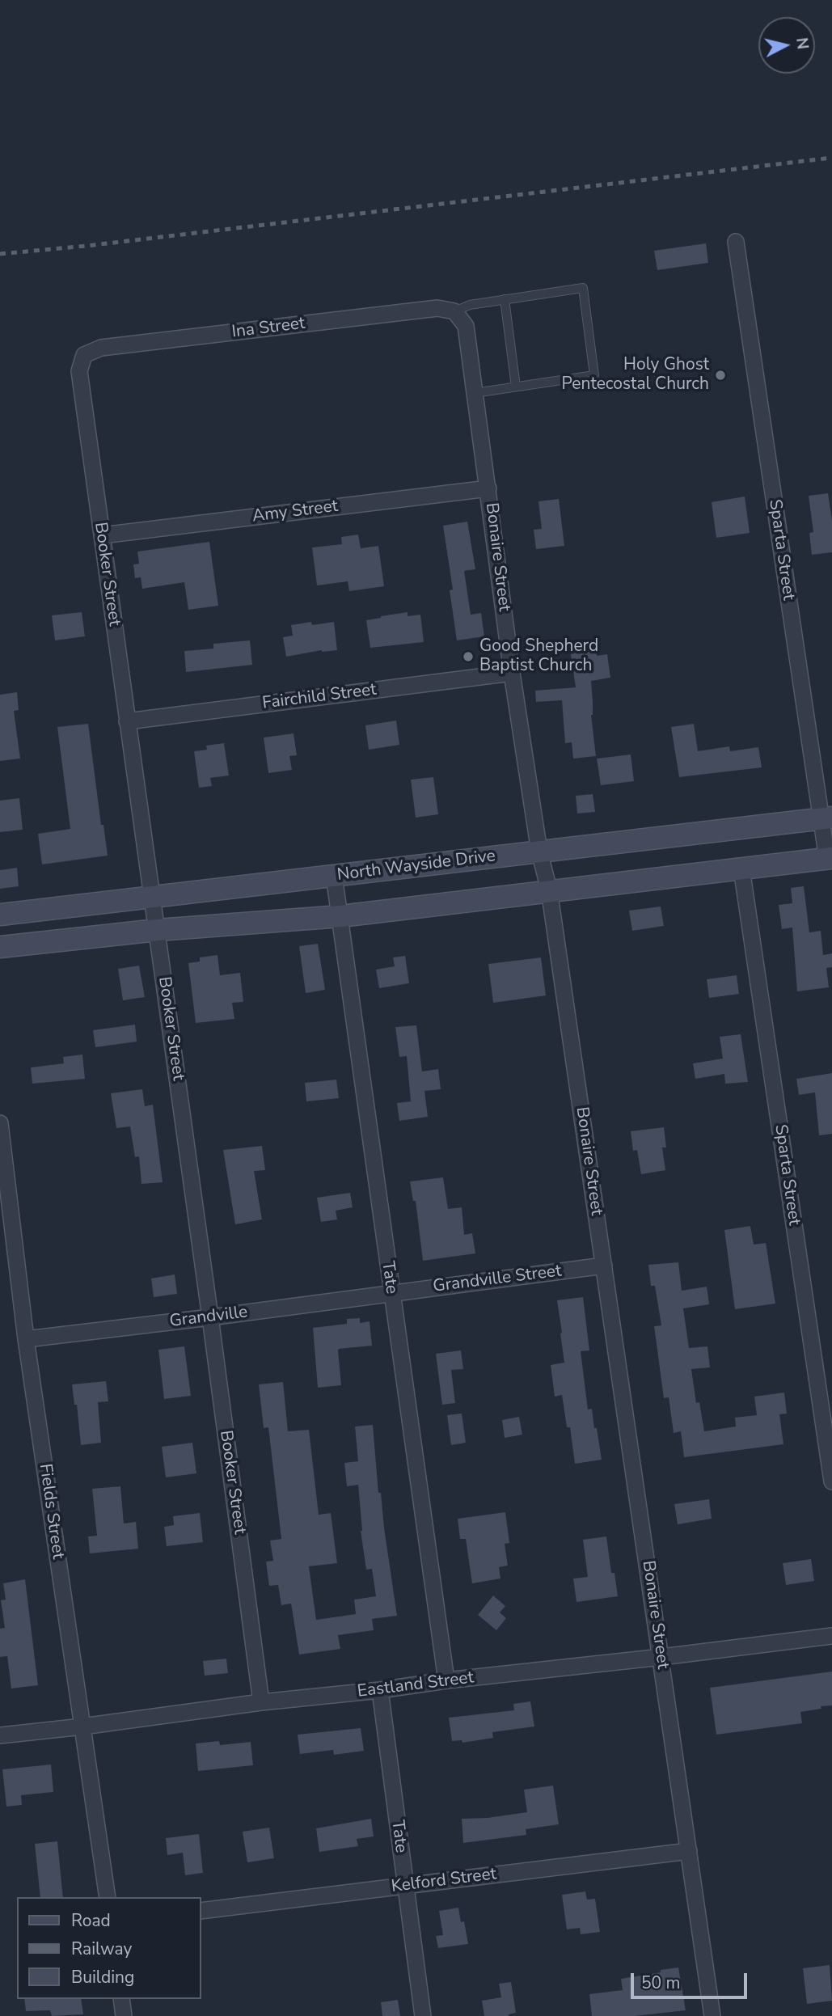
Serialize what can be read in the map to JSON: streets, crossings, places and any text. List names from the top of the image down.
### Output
{
  "streets": {
    "main road": ["North Wayside Drive"],
    "street": [
      "Ina Street",
      "Amy Street",
      "Sparta Street",
      "Bonaire Street",
      "Booker Street",
      "Fairchild Street",
      "Tate",
      "Grandville Street",
      "Grandville",
      "Fields Street",
      "Eastland Street",
      "Kelford Street"
    ]
  },
  "crossings": [
    ["Ina Street", "Bonaire Street"],
    ["Ina Street", "Booker Street"],
    ["Amy Street", "Bonaire Street"],
    ["Amy Street", "Booker Street"],
    ["Sparta Street", "North Wayside Drive"],
    ["Bonaire Street", "Fairchild Street"],
    ["Bonaire Street", "North Wayside Drive"],
    ["Bonaire Street", "Grandville Street"],
    ["Bonaire Street", "Eastland Street"],
    ["Bonaire Street", "Kelford Street"],
    ["Booker Street", "Fairchild Street"],
    ["Booker Street", "North Wayside Drive"],
    ["Booker Street", "Grandville"],
    ["Booker Street", "Eastland Street"],
    ["North Wayside Drive", "Tate"],
    ["Tate", "Grandville Street"],
    ["Tate", "Grandville"],
    ["Tate", "Eastland Street"],
    ["Tate", "Kelford Street"],
    ["Grandville Street", "Grandville"],
    ["Grandville", "Fields Street"],
    ["Fields Street", "Eastland Street"]
  ],
  "places": ["Holy Ghost Pentecostal Church", "Good Shepherd Baptist Church"],
  "legend": ["Road", "Railway", "Building"],
  "scale_bar": "50 m",
  "north": "right"
}
